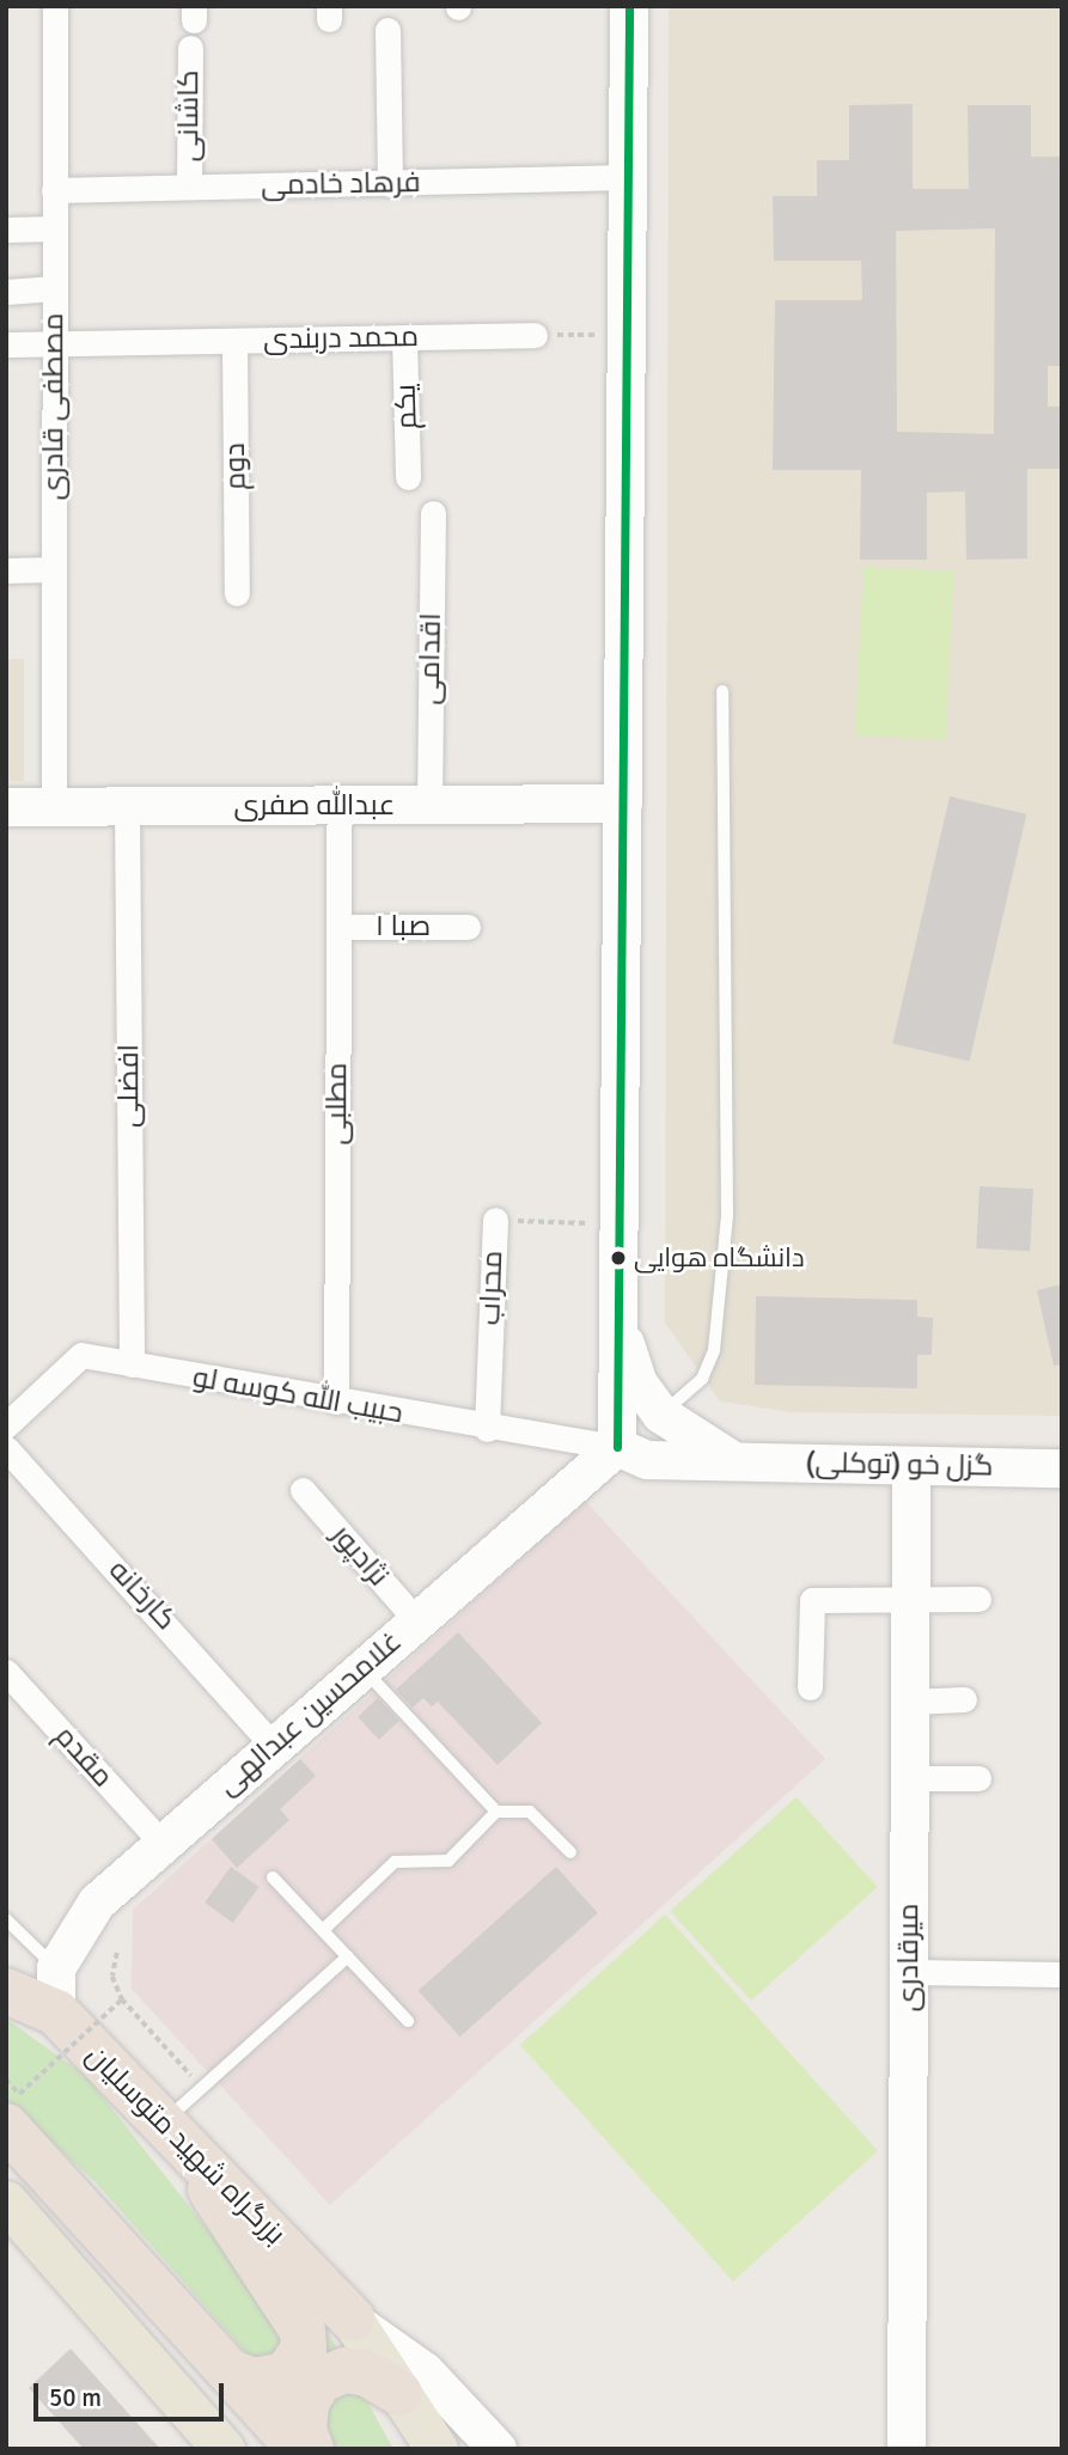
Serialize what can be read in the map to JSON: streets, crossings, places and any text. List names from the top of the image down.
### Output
{
  "streets": {
    "highway": ["بزرگراه شهید متوسلیان"],
    "main road": [
      "عبدالله صفری",
      "گزل خو (توکلی)",
      "غلامحسین عبدالهی",
      "میرقادری"
    ],
    "street": [
      "کاشانی",
      "فرهاد خادمی",
      "محمد دربندی",
      "مصطفی قادری",
      "یکم",
      "دوم",
      "اقدامی",
      "صبا ۱",
      "افضلی",
      "مطلبی",
      "محراب",
      "حبیب الله کوسه لو",
      "نژادپور",
      "کارخانه",
      "مقدم"
    ]
  },
  "crossings": [
    ["کاشانی", "فرهاد خادمی"],
    ["فرهاد خادمی", "مصطفی قادری"],
    ["محمد دربندی", "مصطفی قادری"],
    ["محمد دربندی", "یکم"],
    ["محمد دربندی", "دوم"],
    ["مصطفی قادری", "عبدالله صفری"],
    ["اقدامی", "عبدالله صفری"],
    ["عبدالله صفری", "افضلی"],
    ["عبدالله صفری", "مطلبی"],
    ["صبا ۱", "مطلبی"],
    ["افضلی", "حبیب الله کوسه لو"],
    ["مطلبی", "حبیب الله کوسه لو"],
    ["محراب", "حبیب الله کوسه لو"],
    ["حبیب الله کوسه لو", "گزل خو (توکلی)"],
    ["حبیب الله کوسه لو", "غلامحسین عبدالهی"],
    ["گزل خو (توکلی)", "غلامحسین عبدالهی"],
    ["گزل خو (توکلی)", "میرقادری"],
    ["نژادپور", "غلامحسین عبدالهی"],
    ["کارخانه", "غلامحسین عبدالهی"],
    ["غلامحسین عبدالهی", "مقدم"],
    ["غلامحسین عبدالهی", "بزرگراه شهید متوسلیان"]
  ],
  "places": ["دانشگاه هوایی"],
  "scale_bar": "50 m"
}
